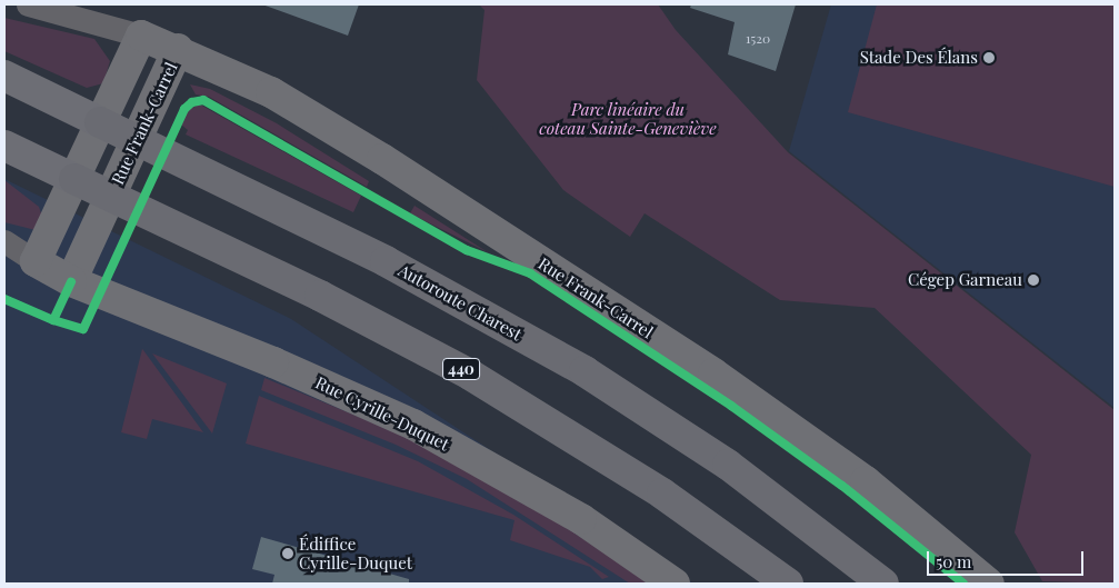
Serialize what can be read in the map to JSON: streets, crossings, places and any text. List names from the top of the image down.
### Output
{
  "streets": {
    "highway": ["Autoroute Charest", "440"],
    "street": ["Rue Frank-Carrel", "Rue Cyrille-Duquet"]
  },
  "crossings": [
    ["Rue Frank-Carrel", "Autoroute Charest"],
    ["Rue Frank-Carrel", "440"]
  ],
  "parks": ["Parc linéaire du coteau Sainte-Geneviève"],
  "places": ["Stade Des Élans", "Cégep Garneau", "Édiffice Cyrille-Duquet"],
  "house_numbers": ["1520"],
  "scale_bar": "50 m"
}
